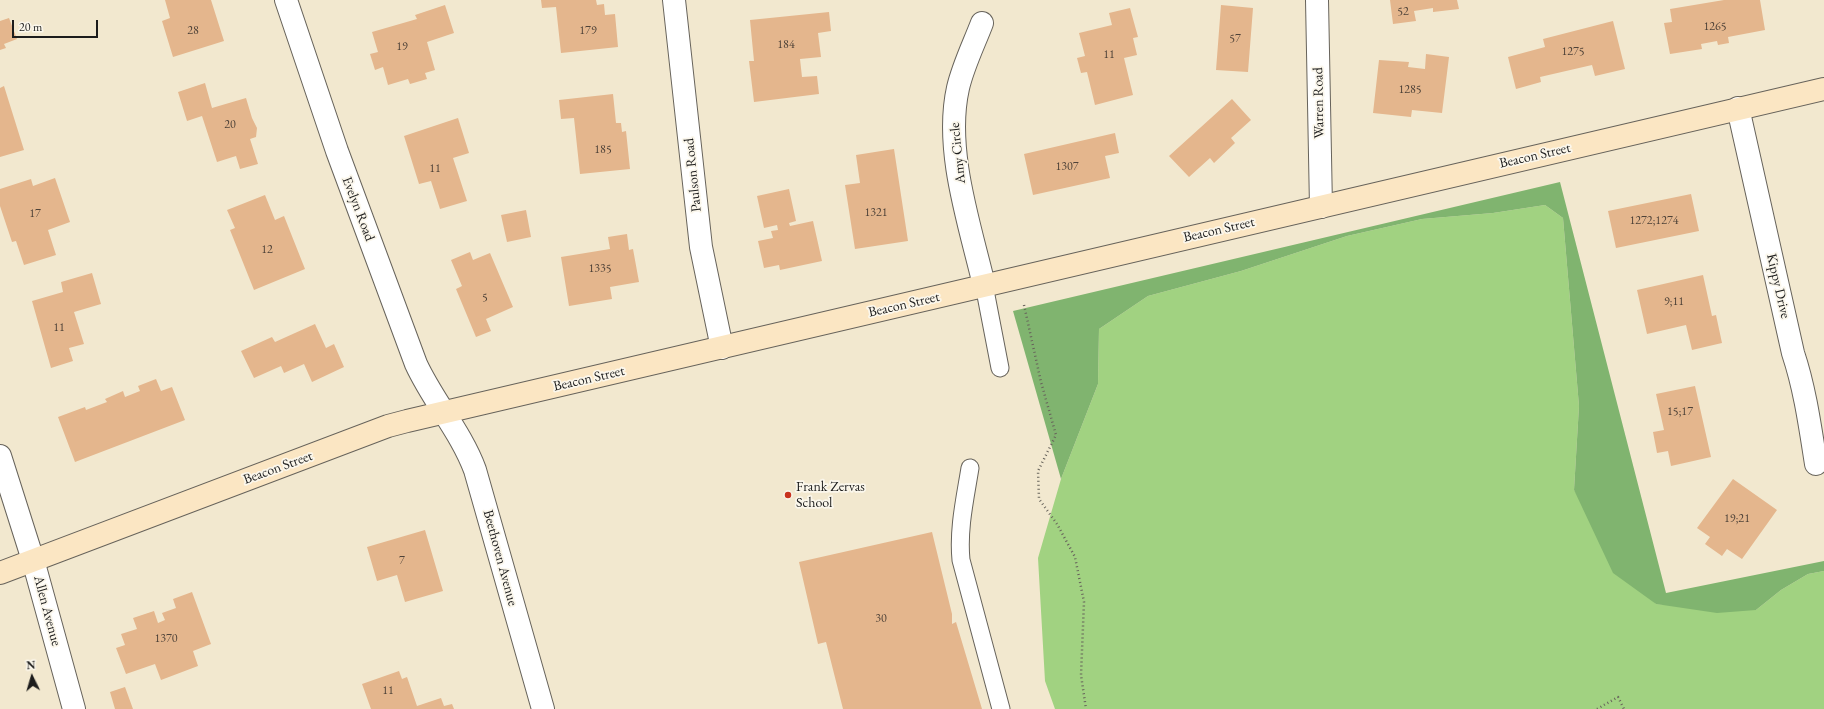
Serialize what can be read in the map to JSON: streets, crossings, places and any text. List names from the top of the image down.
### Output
{
  "streets": {
    "main road": ["Beacon Street"],
    "street": [
      "Warren Road",
      "Amy Circle",
      "Paulson Road",
      "Evelyn Road",
      "Kippy Drive",
      "Beethoven Avenue",
      "Allen Avenue"
    ]
  },
  "crossings": [
    ["Warren Road", "Beacon Street"],
    ["Amy Circle", "Beacon Street"],
    ["Beacon Street", "Paulson Road"],
    ["Beacon Street", "Evelyn Road"],
    ["Beacon Street", "Kippy Drive"],
    ["Beacon Street", "Beethoven Avenue"],
    ["Beacon Street", "Allen Avenue"],
    ["Evelyn Road", "Beethoven Avenue"]
  ],
  "places": ["Frank Zervas School"],
  "house_numbers": [
    "52",
    "1265",
    "28",
    "179",
    "57",
    "184",
    "19",
    "1275",
    "11",
    "1285",
    "20",
    "185",
    "1307",
    "11",
    "1321",
    "17",
    "1272;1274",
    "12",
    "1335",
    "5",
    "9;11",
    "11",
    "15;17",
    "19;21",
    "7",
    "30",
    "1370",
    "11"
  ],
  "scale_bar": "20 m",
  "north": "top"
}
